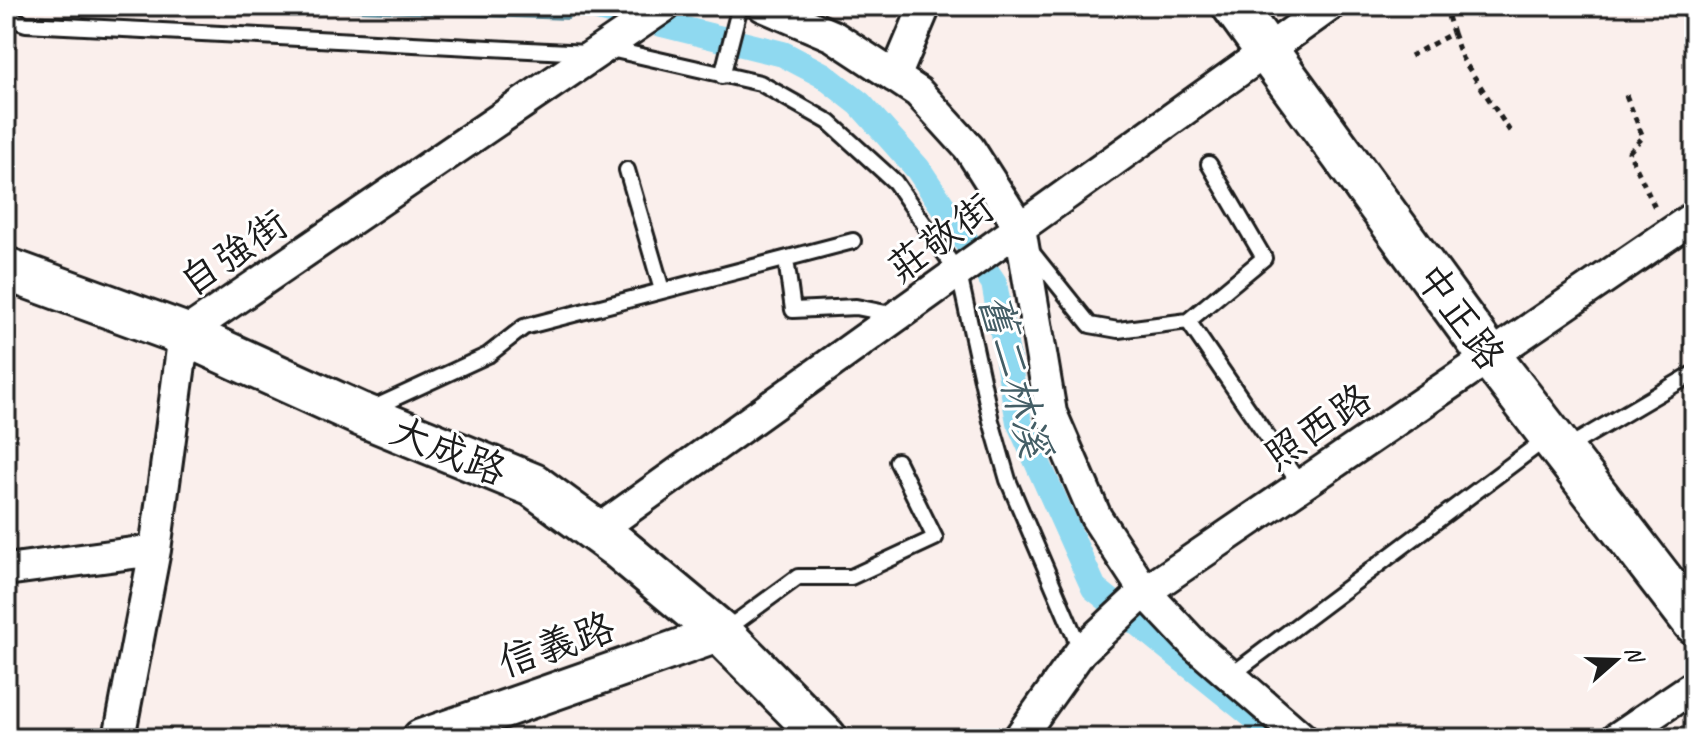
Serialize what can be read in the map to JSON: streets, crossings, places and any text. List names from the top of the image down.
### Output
{
  "streets": {
    "main road": ["中正路", "大成路"],
    "street": [
      "莊敬街",
      "自強街",
      "照西路",
      "信義路"
    ]
  },
  "crossings": [
    ["莊敬街", "中正路"],
    ["莊敬街", "大成路"],
    ["自強街", "大成路"],
    ["中正路", "照西路"],
    ["大成路", "信義路"]
  ],
  "water": ["舊二林溪"],
  "north": "right"
}
